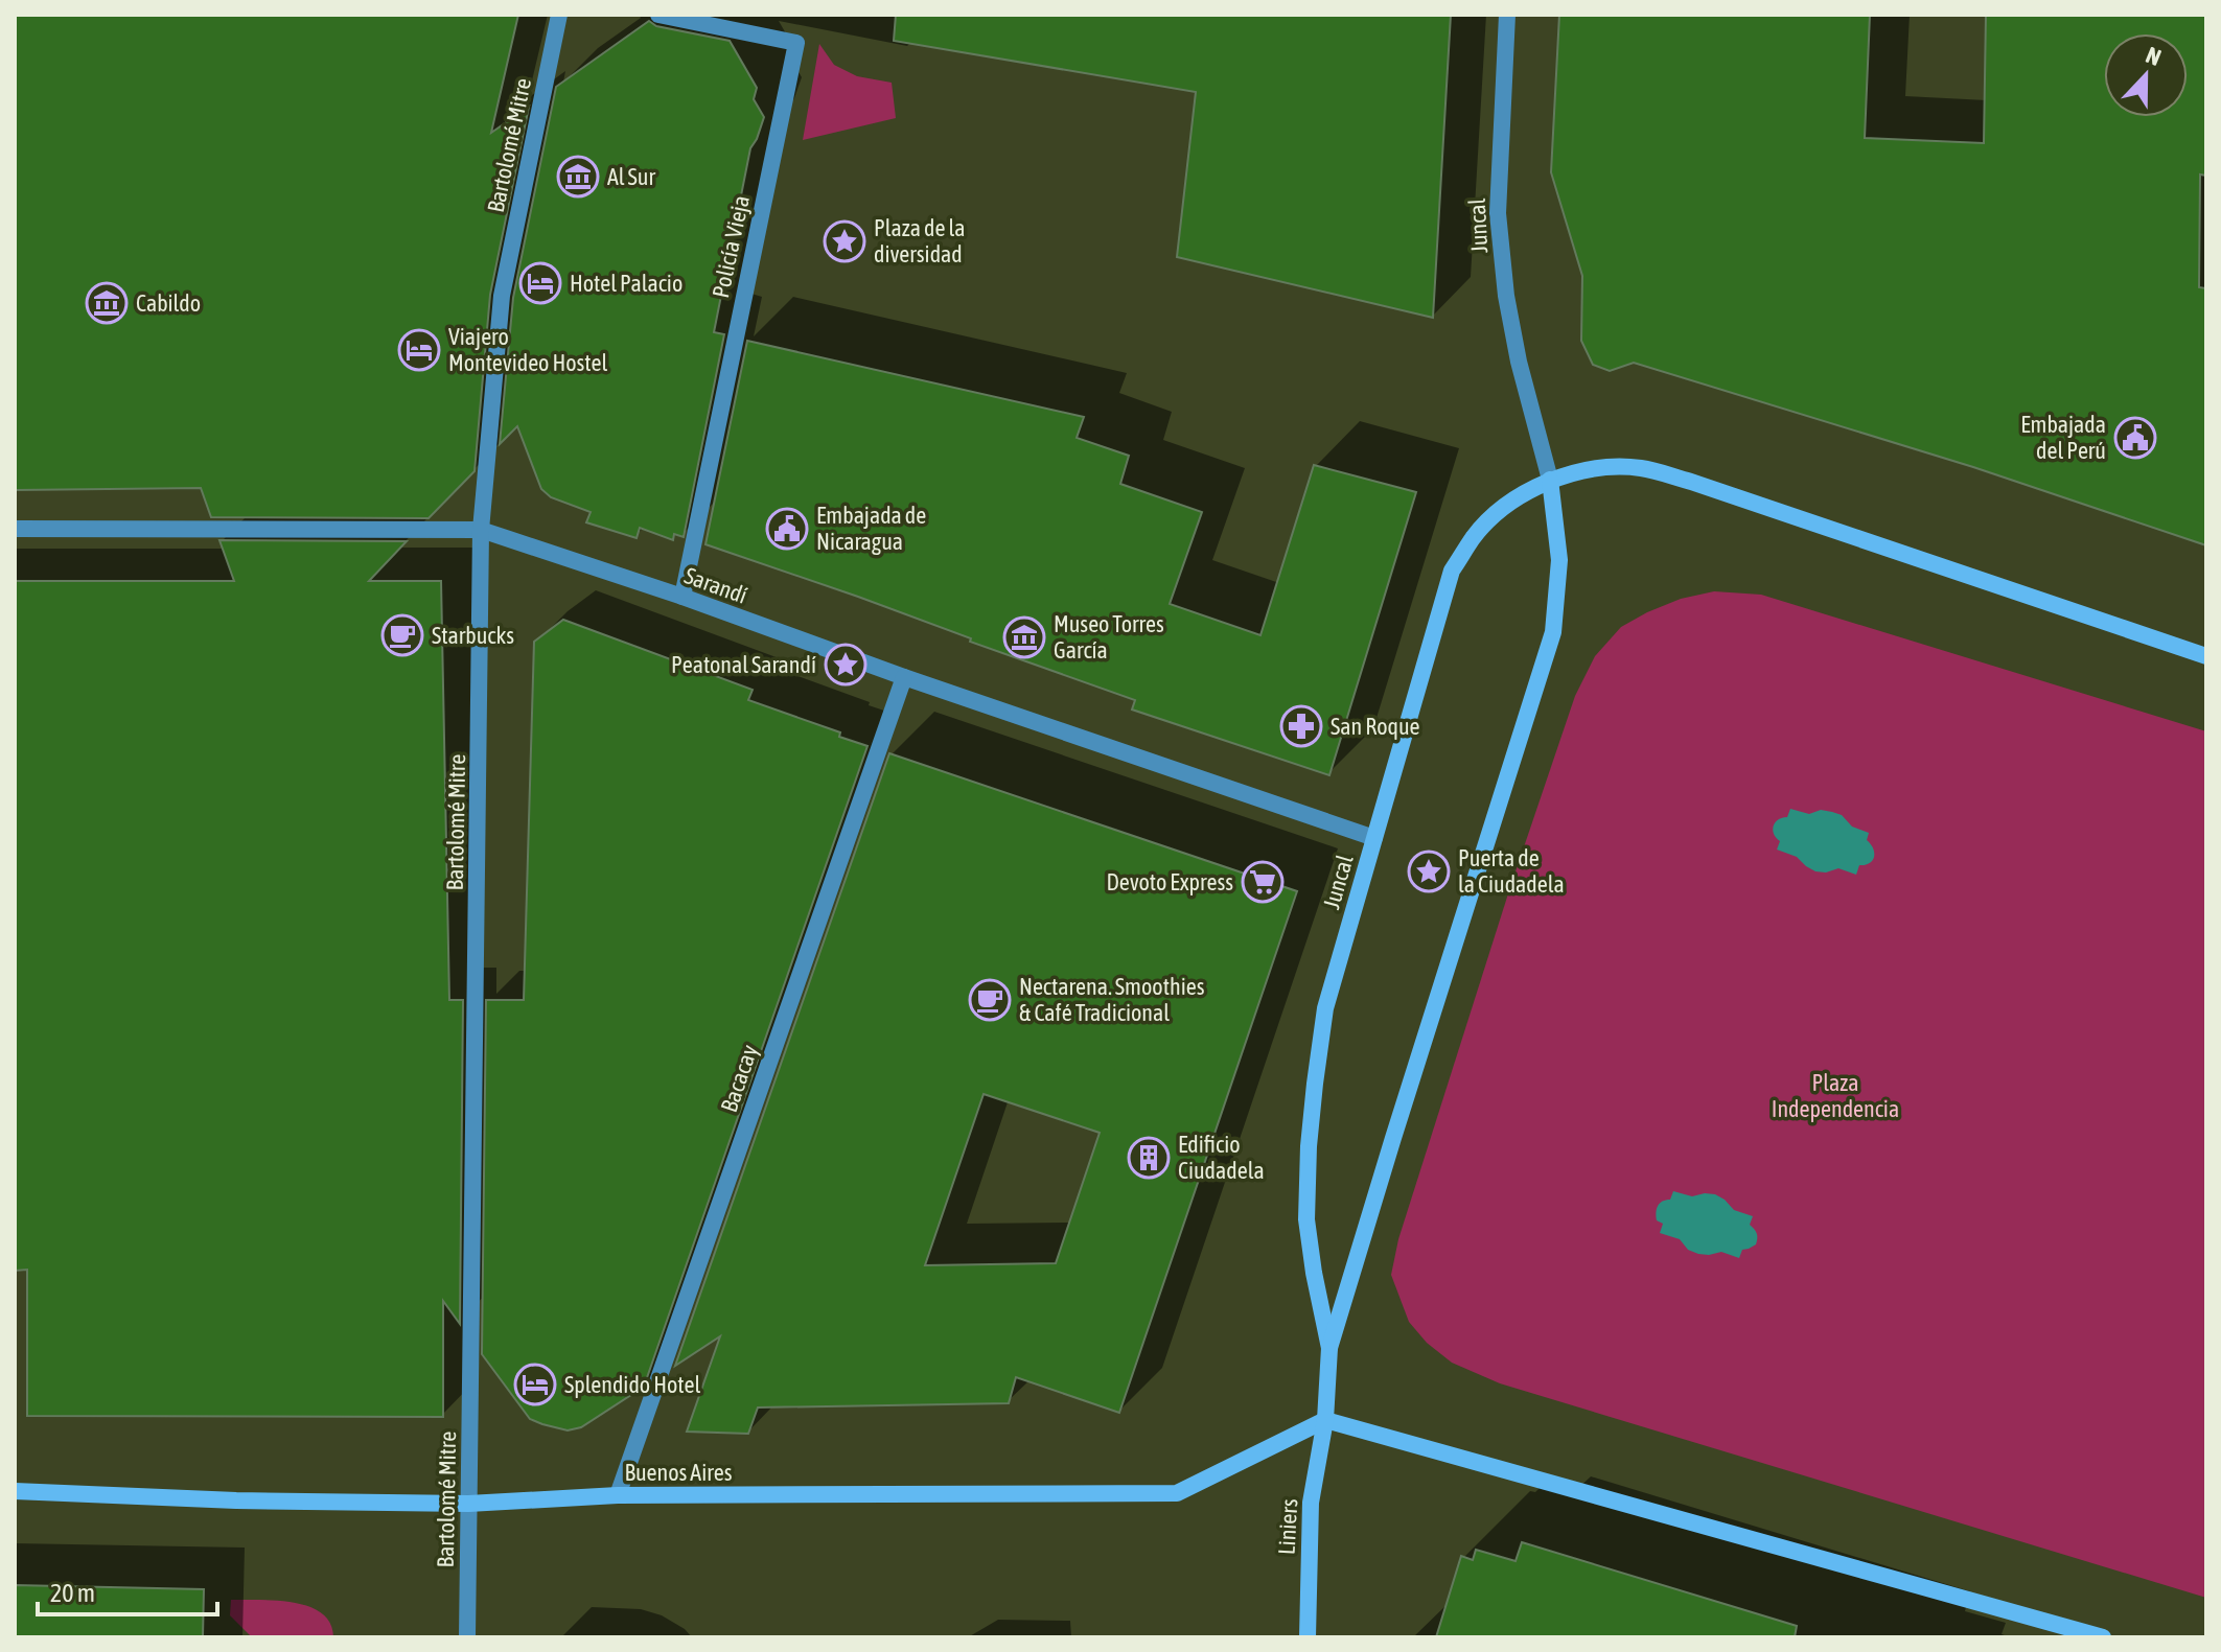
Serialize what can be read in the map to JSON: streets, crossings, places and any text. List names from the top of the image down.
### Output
{
  "streets": {
    "street": [
      "Bartolomé Mitre",
      "Juncal",
      "Policía Vieja",
      "Sarandí",
      "Bacacay",
      "Buenos Aires",
      "Liniers"
    ]
  },
  "crossings": [
    ["Bartolomé Mitre", "Sarandí"],
    ["Bartolomé Mitre", "Buenos Aires"],
    ["Juncal", "Sarandí"],
    ["Juncal", "Buenos Aires"],
    ["Juncal", "Liniers"],
    ["Policía Vieja", "Sarandí"],
    ["Sarandí", "Bacacay"],
    ["Bacacay", "Buenos Aires"],
    ["Buenos Aires", "Liniers"]
  ],
  "parks": ["Plaza Independencia"],
  "places": {
    "museum": ["Al Sur", "Cabildo", "Museo Torres García"],
    "place": ["Plaza de la diversidad", "Peatonal Sarandí", "Puerta de la Ciudadela"],
    "hotel": ["Hotel Palacio", "Viajero Montevideo Hostel", "Splendido Hotel"],
    "public building": ["Embajada del Perú", "Embajada de Nicaragua"],
    "cafe": ["Starbucks", "Nectarena. Smoothies & Café Tradicional"],
    "pharmacy": ["San Roque"],
    "supermarket": ["Devoto Express"],
    "building": ["Edificio Ciudadela"]
  },
  "scale_bar": "20 m",
  "north": "top"
}
